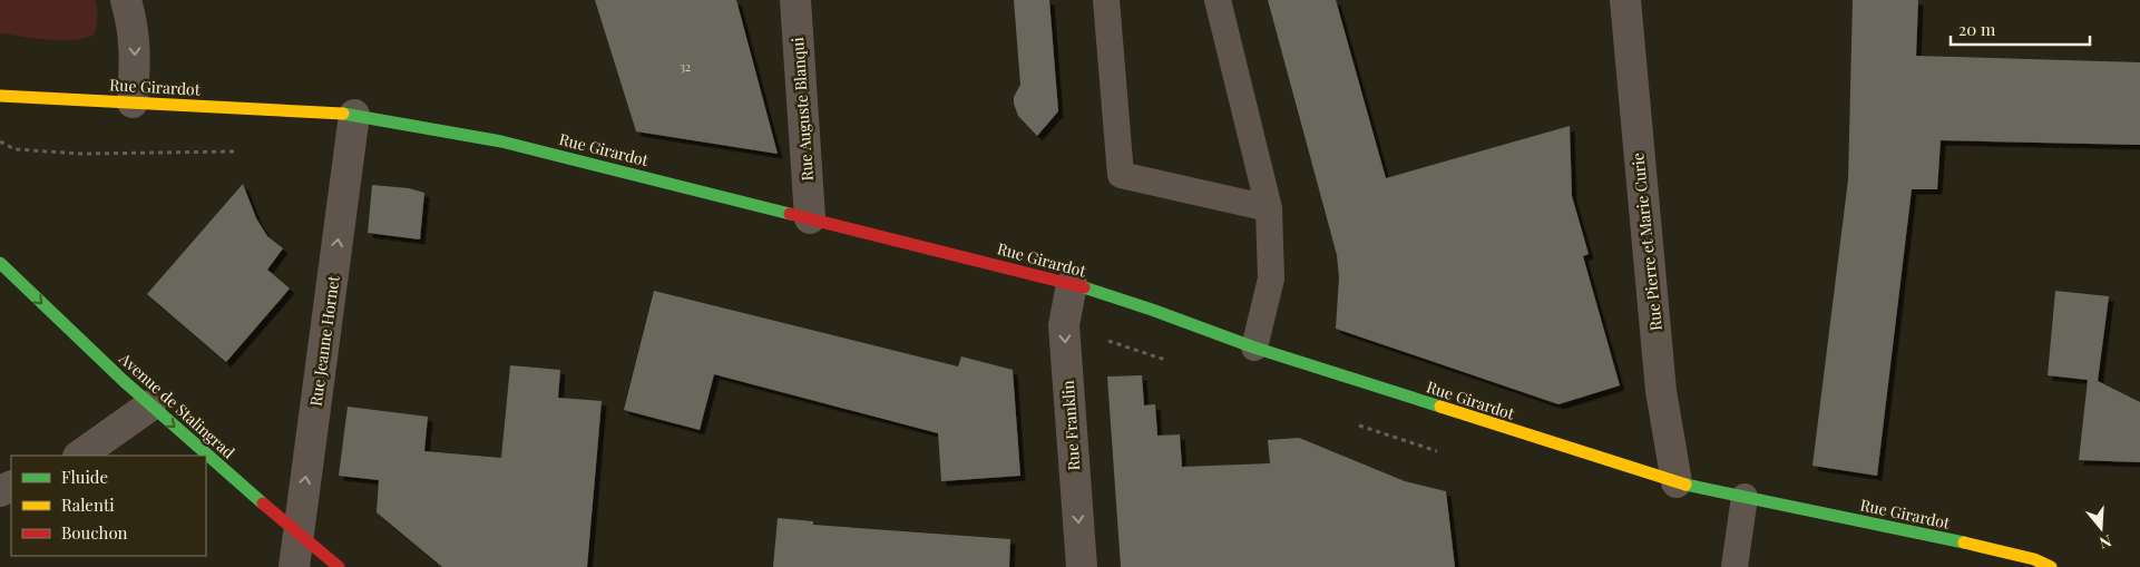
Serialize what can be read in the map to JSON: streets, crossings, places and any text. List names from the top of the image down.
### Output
{
  "streets": {
    "street": [
      "Rue Girardot",
      "Rue Auguste Blanqui",
      "Rue Pierre et Marie Curie",
      "Rue Jeanne Hornet",
      "Avenue de Stalingrad",
      "Rue Franklin"
    ]
  },
  "crossings": [
    ["Rue Girardot", "Rue Auguste Blanqui"],
    ["Rue Girardot", "Rue Pierre et Marie Curie"],
    ["Rue Girardot", "Rue Jeanne Hornet"],
    ["Rue Girardot", "Rue Franklin"],
    ["Rue Jeanne Hornet", "Avenue de Stalingrad"]
  ],
  "one_way": ["Rue Jeanne Hornet", "Avenue de Stalingrad", "Rue Franklin"],
  "house_numbers": ["32"],
  "legend": ["Fluide", "Ralenti", "Bouchon"],
  "scale_bar": "20 m",
  "north": "bottom"
}
